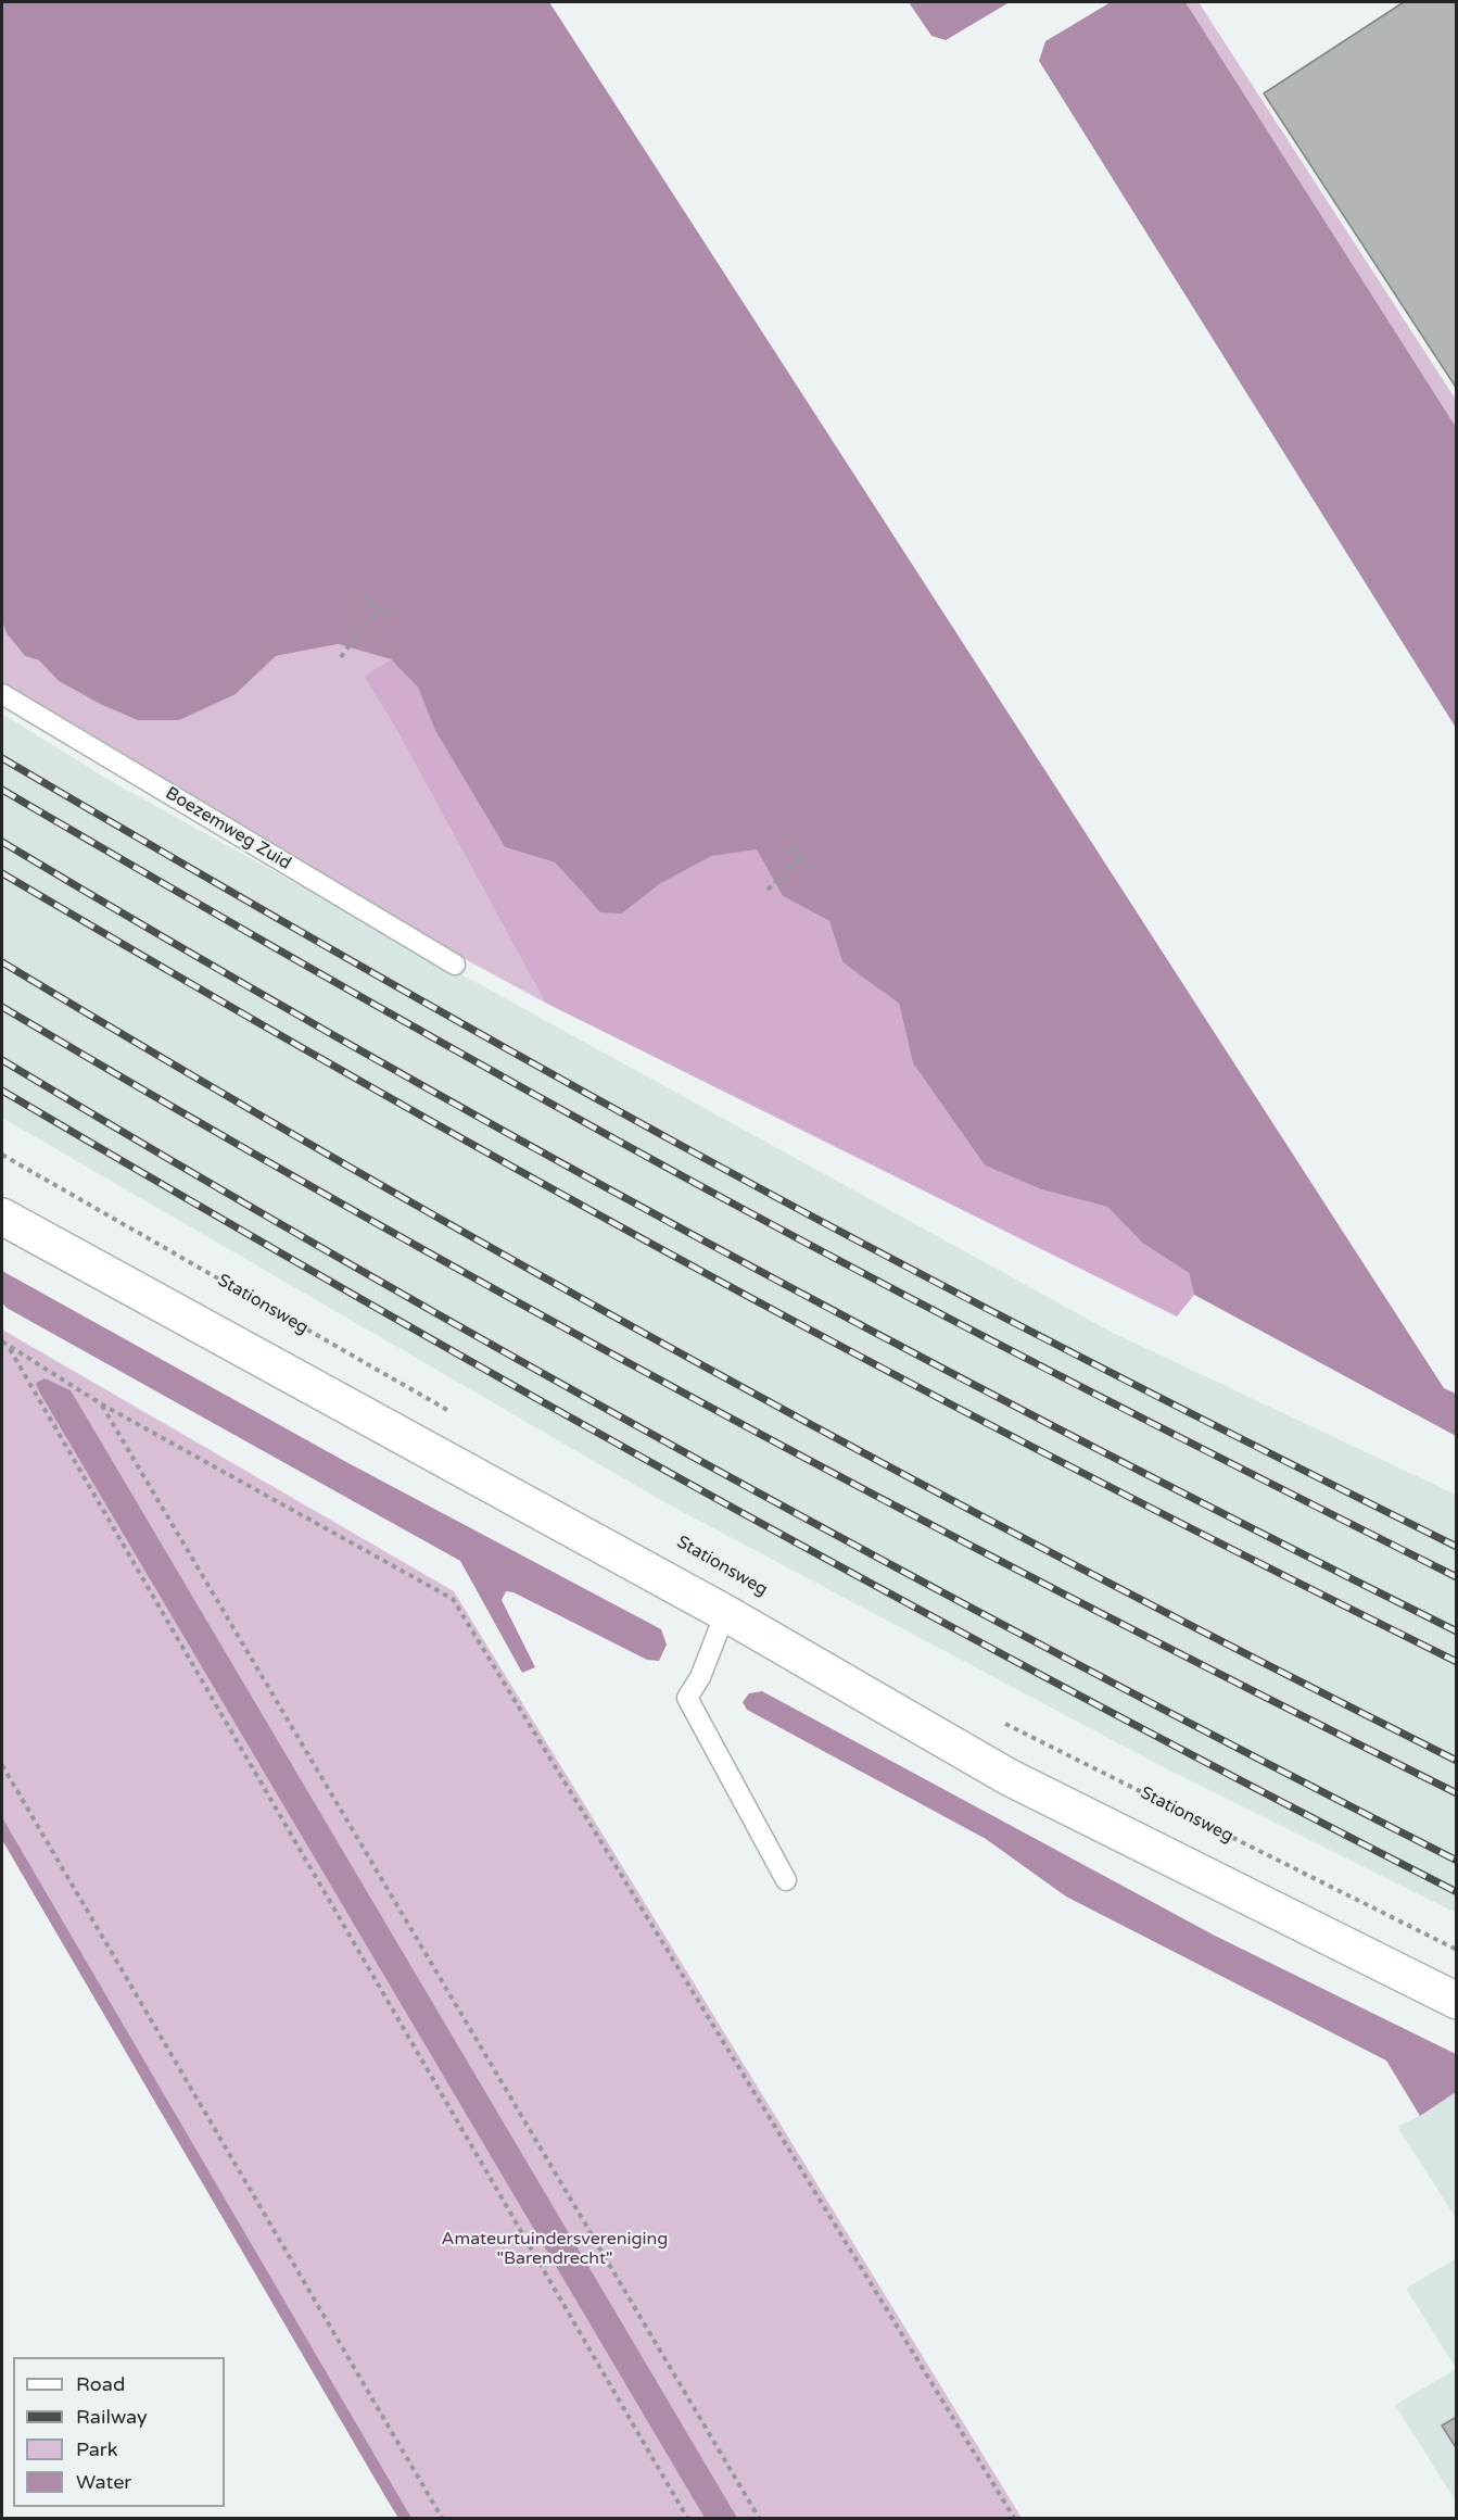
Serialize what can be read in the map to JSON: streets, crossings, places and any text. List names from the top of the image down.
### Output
{
  "streets": {
    "lane": ["Boezemweg Zuid"],
    "path": ["Stationsweg"]
  },
  "parks": ["Amateurtuindersvereniging \"Barendrecht\""],
  "legend": [
    "Road",
    "Railway",
    "Park",
    "Water"
  ]
}
